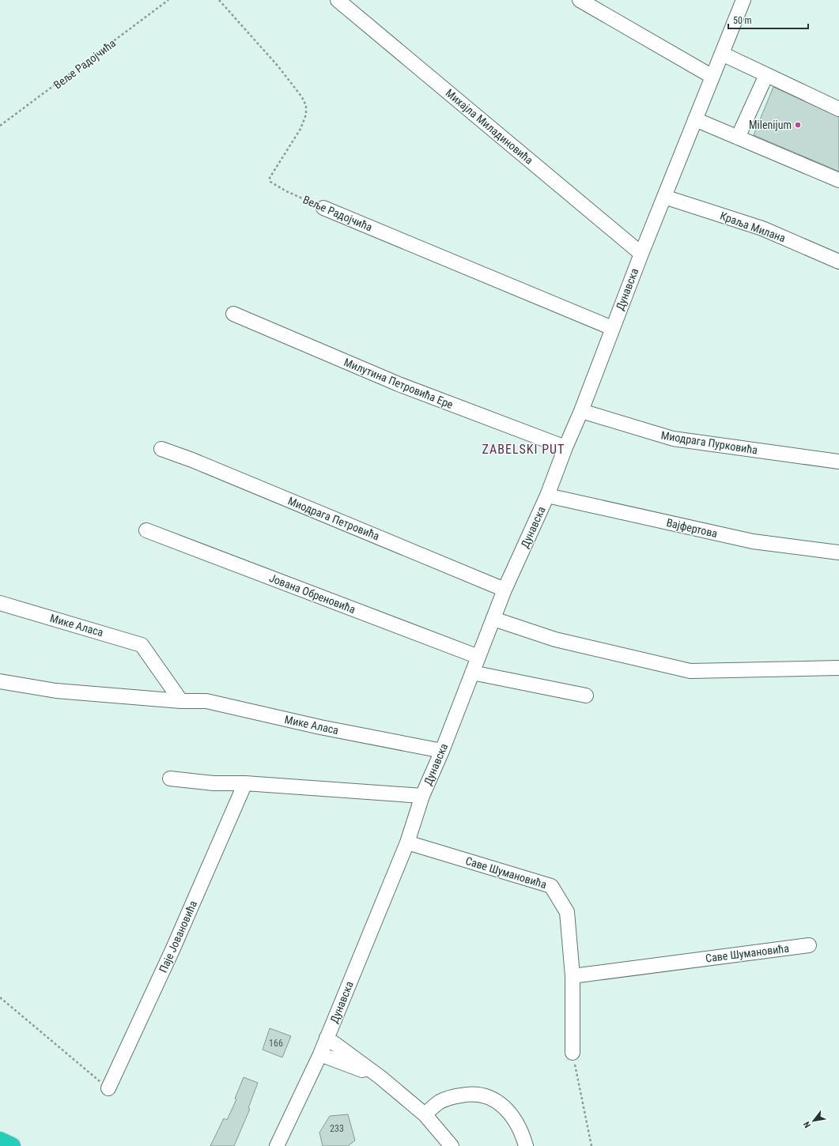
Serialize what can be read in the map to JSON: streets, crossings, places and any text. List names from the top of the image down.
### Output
{
  "streets": {
    "street": [
      "Веље Радојчића",
      "Михајла Миладиновића",
      "Краља Милана",
      "Дунавска",
      "Милутина Петровића Ере",
      "Миодрага Пурковића",
      "Миодрага Петровића",
      "Вајфертова",
      "Јована Обреновића",
      "Мике Аласа",
      "Саве Шумановића",
      "Паје Јовановића"
    ]
  },
  "crossings": [
    ["Веље Радојчића", "Дунавска"],
    ["Михајла Миладиновића", "Дунавска"],
    ["Краља Милана", "Дунавска"],
    ["Дунавска", "Милутина Петровића Ере"],
    ["Дунавска", "Миодрага Пурковића"],
    ["Дунавска", "Миодрага Петровића"],
    ["Дунавска", "Вајфертова"],
    ["Дунавска", "Јована Обреновића"],
    ["Дунавска", "Мике Аласа"],
    ["Дунавска", "Саве Шумановића"]
  ],
  "districts": ["ZABELSKI PUT"],
  "places": ["Milenijum"],
  "house_numbers": ["166", "233"],
  "scale_bar": "50 m",
  "north": "bottom left"
}
